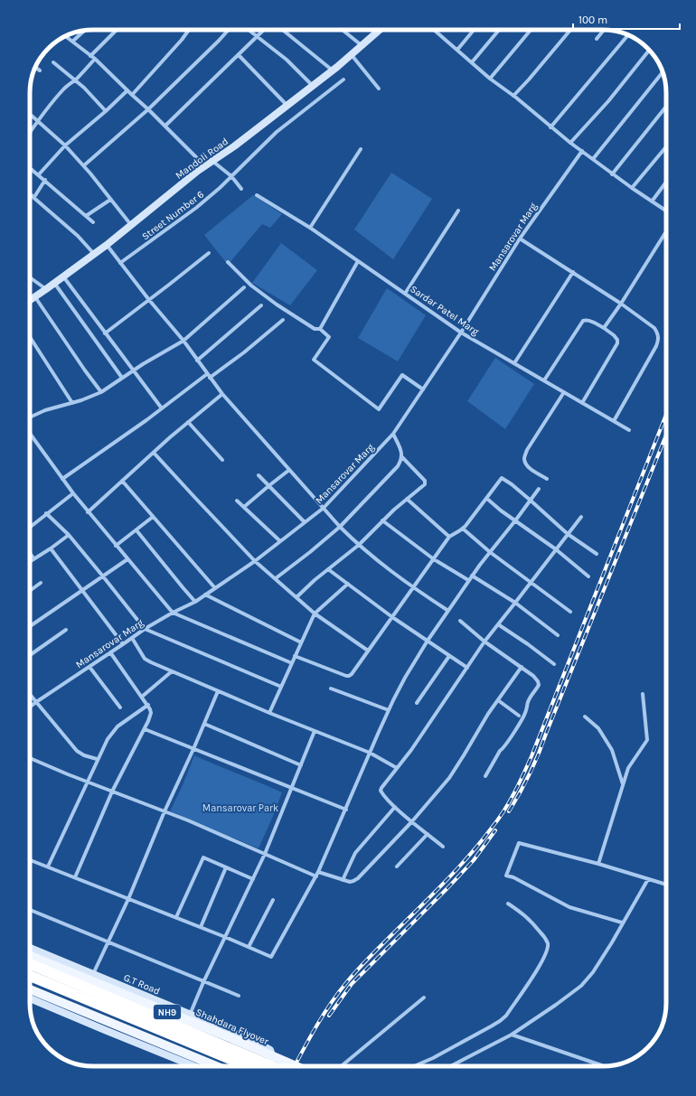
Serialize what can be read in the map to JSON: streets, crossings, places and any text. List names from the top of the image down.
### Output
{
  "streets": {
    "main road": [
      "Mandoli Road",
      "G.T Road",
      "NH9",
      "Shahdara Flyover"
    ],
    "street": ["Street Number 6", "Mansarovar Marg", "Sardar Patel Marg"]
  },
  "crossings": [
    ["Mansarovar Marg", "Sardar Patel Marg"]
  ],
  "parks": ["Mansarovar Park"],
  "scale_bar": "100 m"
}
